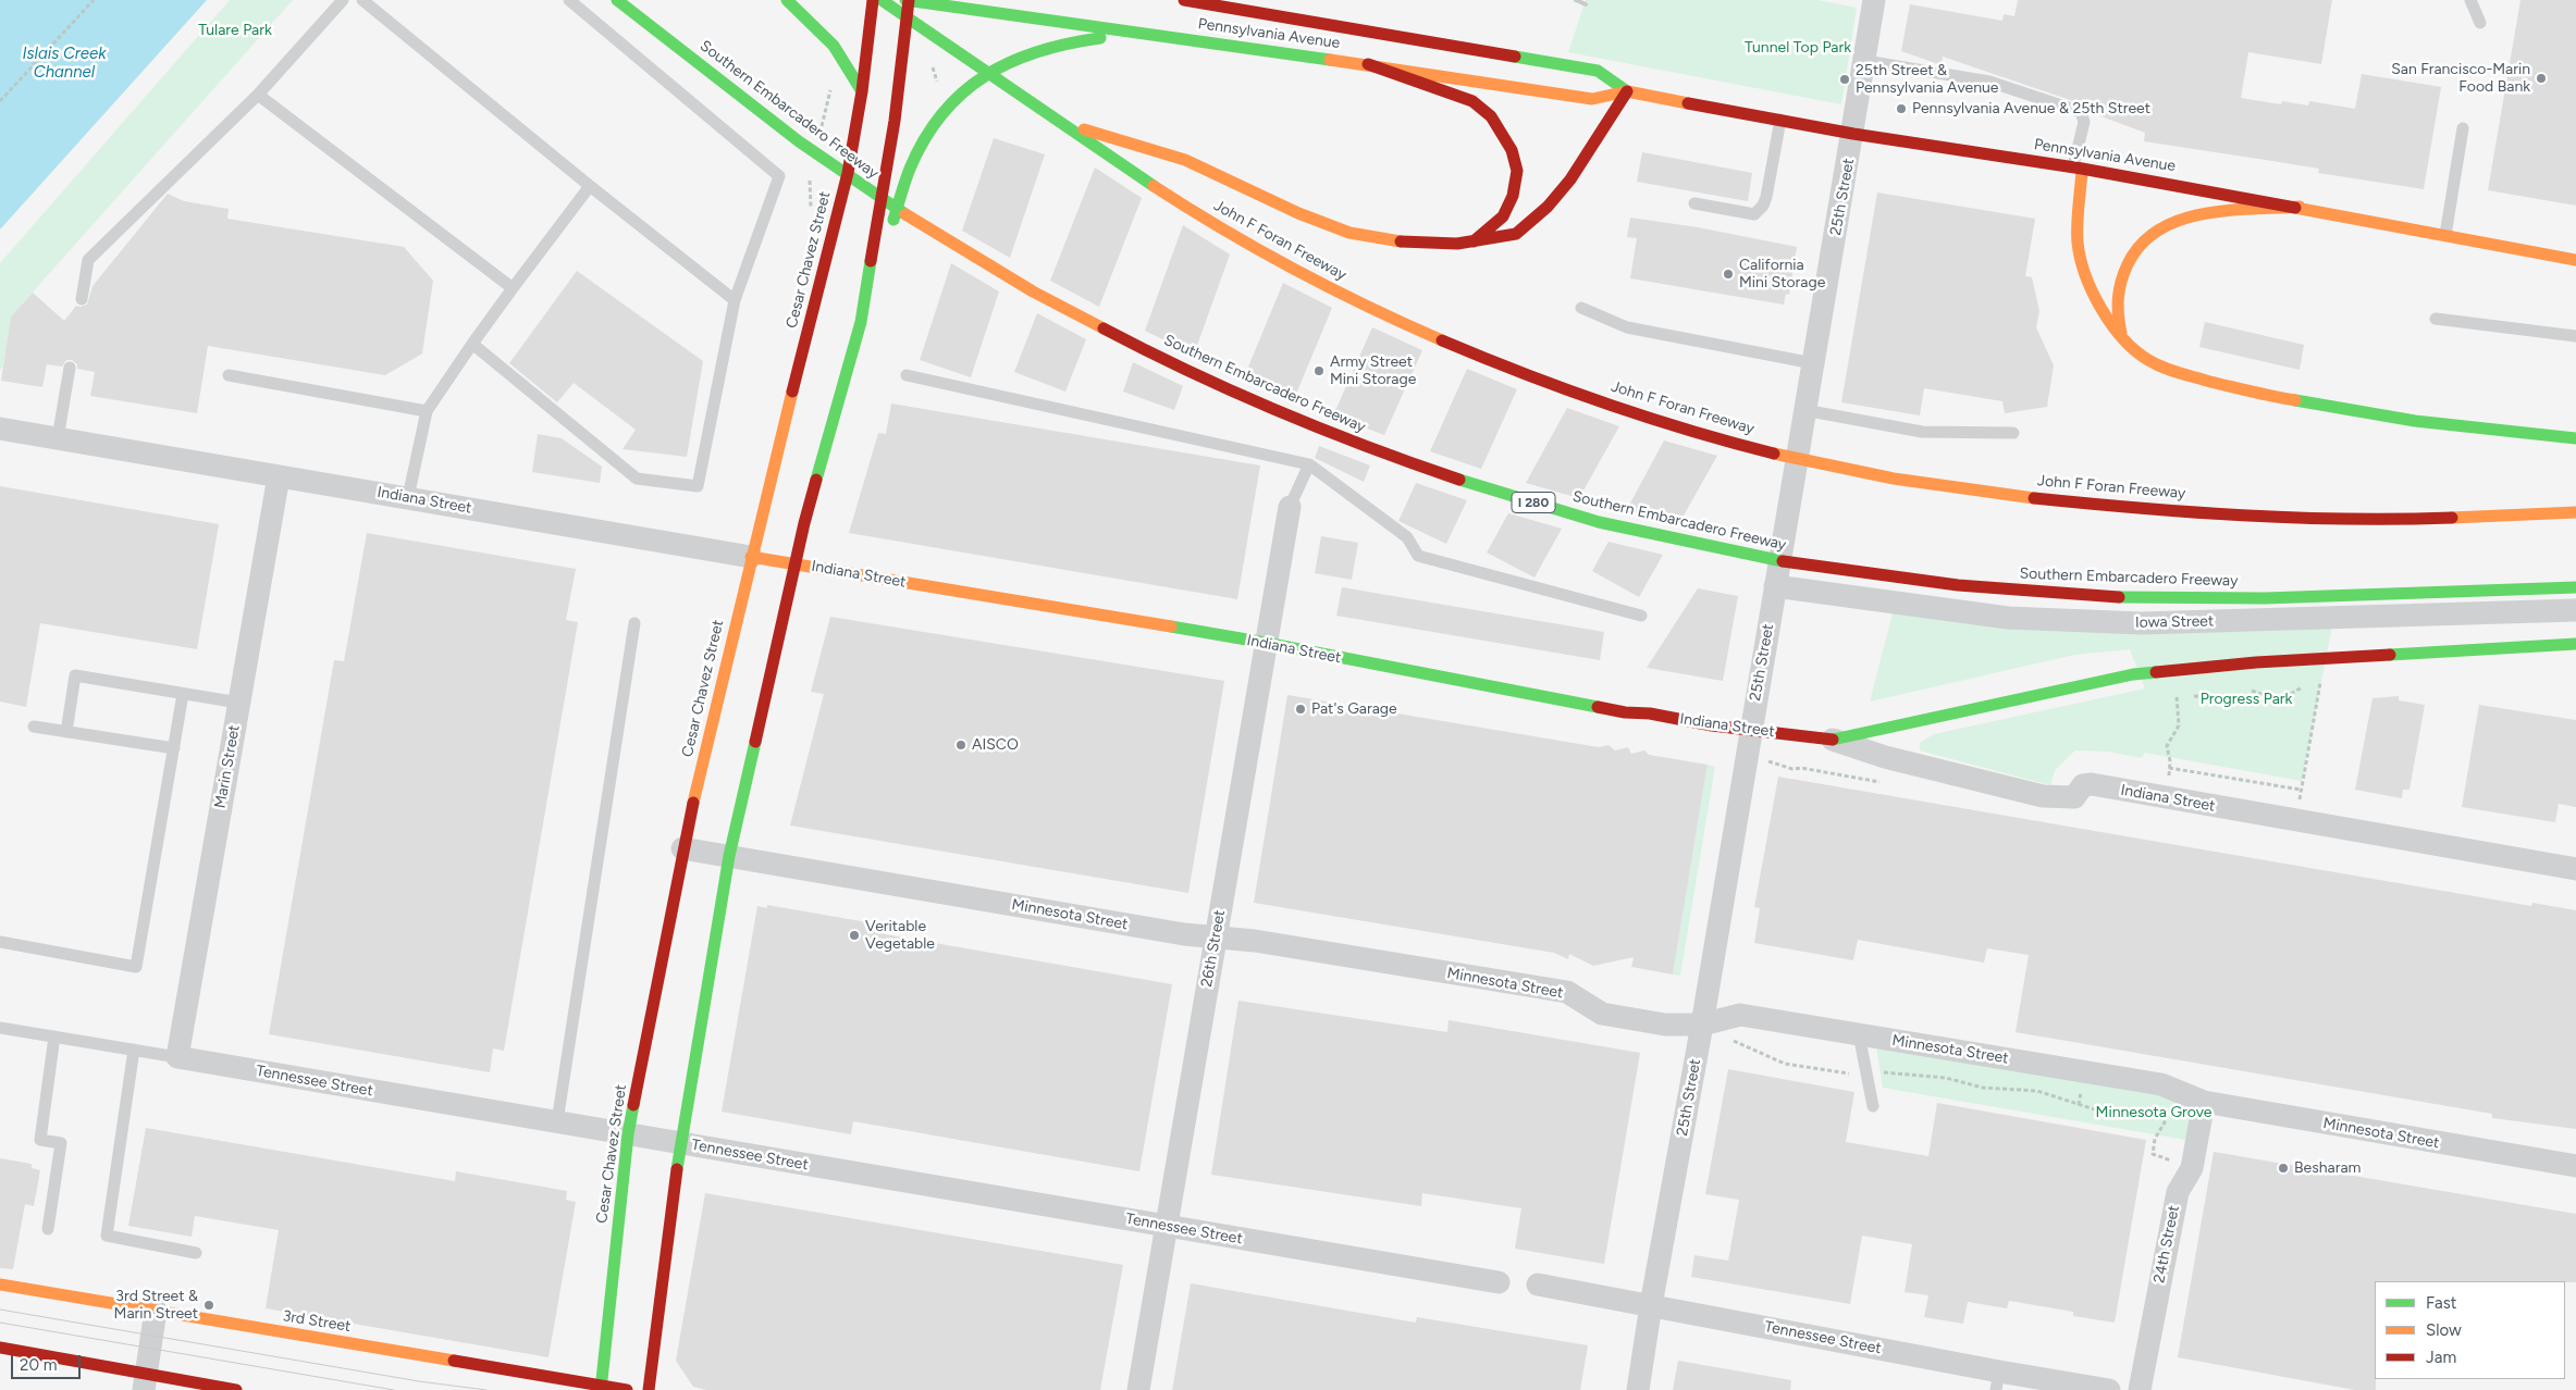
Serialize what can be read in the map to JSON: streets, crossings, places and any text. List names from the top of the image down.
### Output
{
  "streets": {
    "main road": [
      "Pennsylvania Avenue",
      "Southern Embarcadero Freeway",
      "John F Foran Freeway",
      "Cesar Chavez Street",
      "Indiana Street",
      "I 280",
      "3rd Street"
    ],
    "street": [
      "25th Street",
      "Iowa Street",
      "Marin Street",
      "Minnesota Street",
      "26th Street",
      "Tennessee Street",
      "24th Street"
    ]
  },
  "crossings": [
    ["Pennsylvania Avenue", "25th Street"],
    ["25th Street", "Indiana Street"],
    ["25th Street", "Iowa Street"],
    ["25th Street", "Minnesota Street"],
    ["25th Street", "Tennessee Street"],
    ["Cesar Chavez Street", "Indiana Street"],
    ["Cesar Chavez Street", "Minnesota Street"],
    ["Cesar Chavez Street", "Tennessee Street"],
    ["Cesar Chavez Street", "3rd Street"],
    ["Indiana Street", "Marin Street"],
    ["Indiana Street", "26th Street"],
    ["Marin Street", "Tennessee Street"],
    ["Minnesota Street", "26th Street"],
    ["Minnesota Street", "24th Street"],
    ["26th Street", "Tennessee Street"]
  ],
  "water": ["Islais Creek Channel"],
  "parks": [
    "Tulare Park",
    "Tunnel Top Park",
    "Progress Park",
    "Minnesota Grove"
  ],
  "places": [
    "San Francisco-Marin Food Bank",
    "25th Street & Pennsylvania Avenue",
    "Pennsylvania Avenue & 25th Street",
    "California Mini Storage",
    "Army Street Mini Storage",
    "Pat's Garage",
    "AISCO",
    "Veritable Vegetable",
    "Besharam",
    "3rd Street & Marin Street"
  ],
  "legend": ["Fast", "Slow", "Jam"],
  "scale_bar": "20 m"
}
